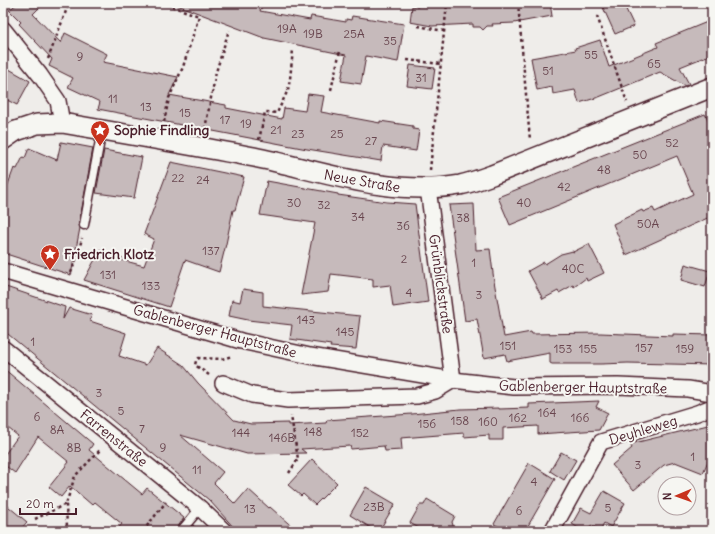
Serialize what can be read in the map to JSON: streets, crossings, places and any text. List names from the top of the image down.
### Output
{
  "streets": {
    "street": [
      "Neue Straße",
      "Grünblickstraße",
      "Gablenberger Hauptstraße",
      "Deyhleweg",
      "Farrenstraße"
    ]
  },
  "crossings": [
    ["Neue Straße", "Grünblickstraße"],
    ["Grünblickstraße", "Gablenberger Hauptstraße"]
  ],
  "places": {
    "place": ["Sophie Findling", "Friedrich Klotz"]
  },
  "house_numbers": [
    "19A",
    "19B",
    "25A",
    "35",
    "55",
    "9",
    "65",
    "51",
    "31",
    "11",
    "13",
    "15",
    "17",
    "19",
    "21",
    "23",
    "25",
    "27",
    "52",
    "50",
    "48",
    "22",
    "24",
    "42",
    "30",
    "40",
    "32",
    "34",
    "38",
    "50A",
    "36",
    "137",
    "2",
    "1",
    "40C",
    "131",
    "133",
    "4",
    "3",
    "143",
    "145",
    "1",
    "151",
    "157",
    "153",
    "155",
    "159",
    "3",
    "5",
    "164",
    "6",
    "162",
    "166",
    "158",
    "160",
    "156",
    "7",
    "8A",
    "148",
    "144",
    "152",
    "146B",
    "8B",
    "9",
    "1",
    "3",
    "11",
    "4",
    "23B",
    "5",
    "13",
    "6"
  ],
  "scale_bar": "20 m",
  "north": "left"
}
